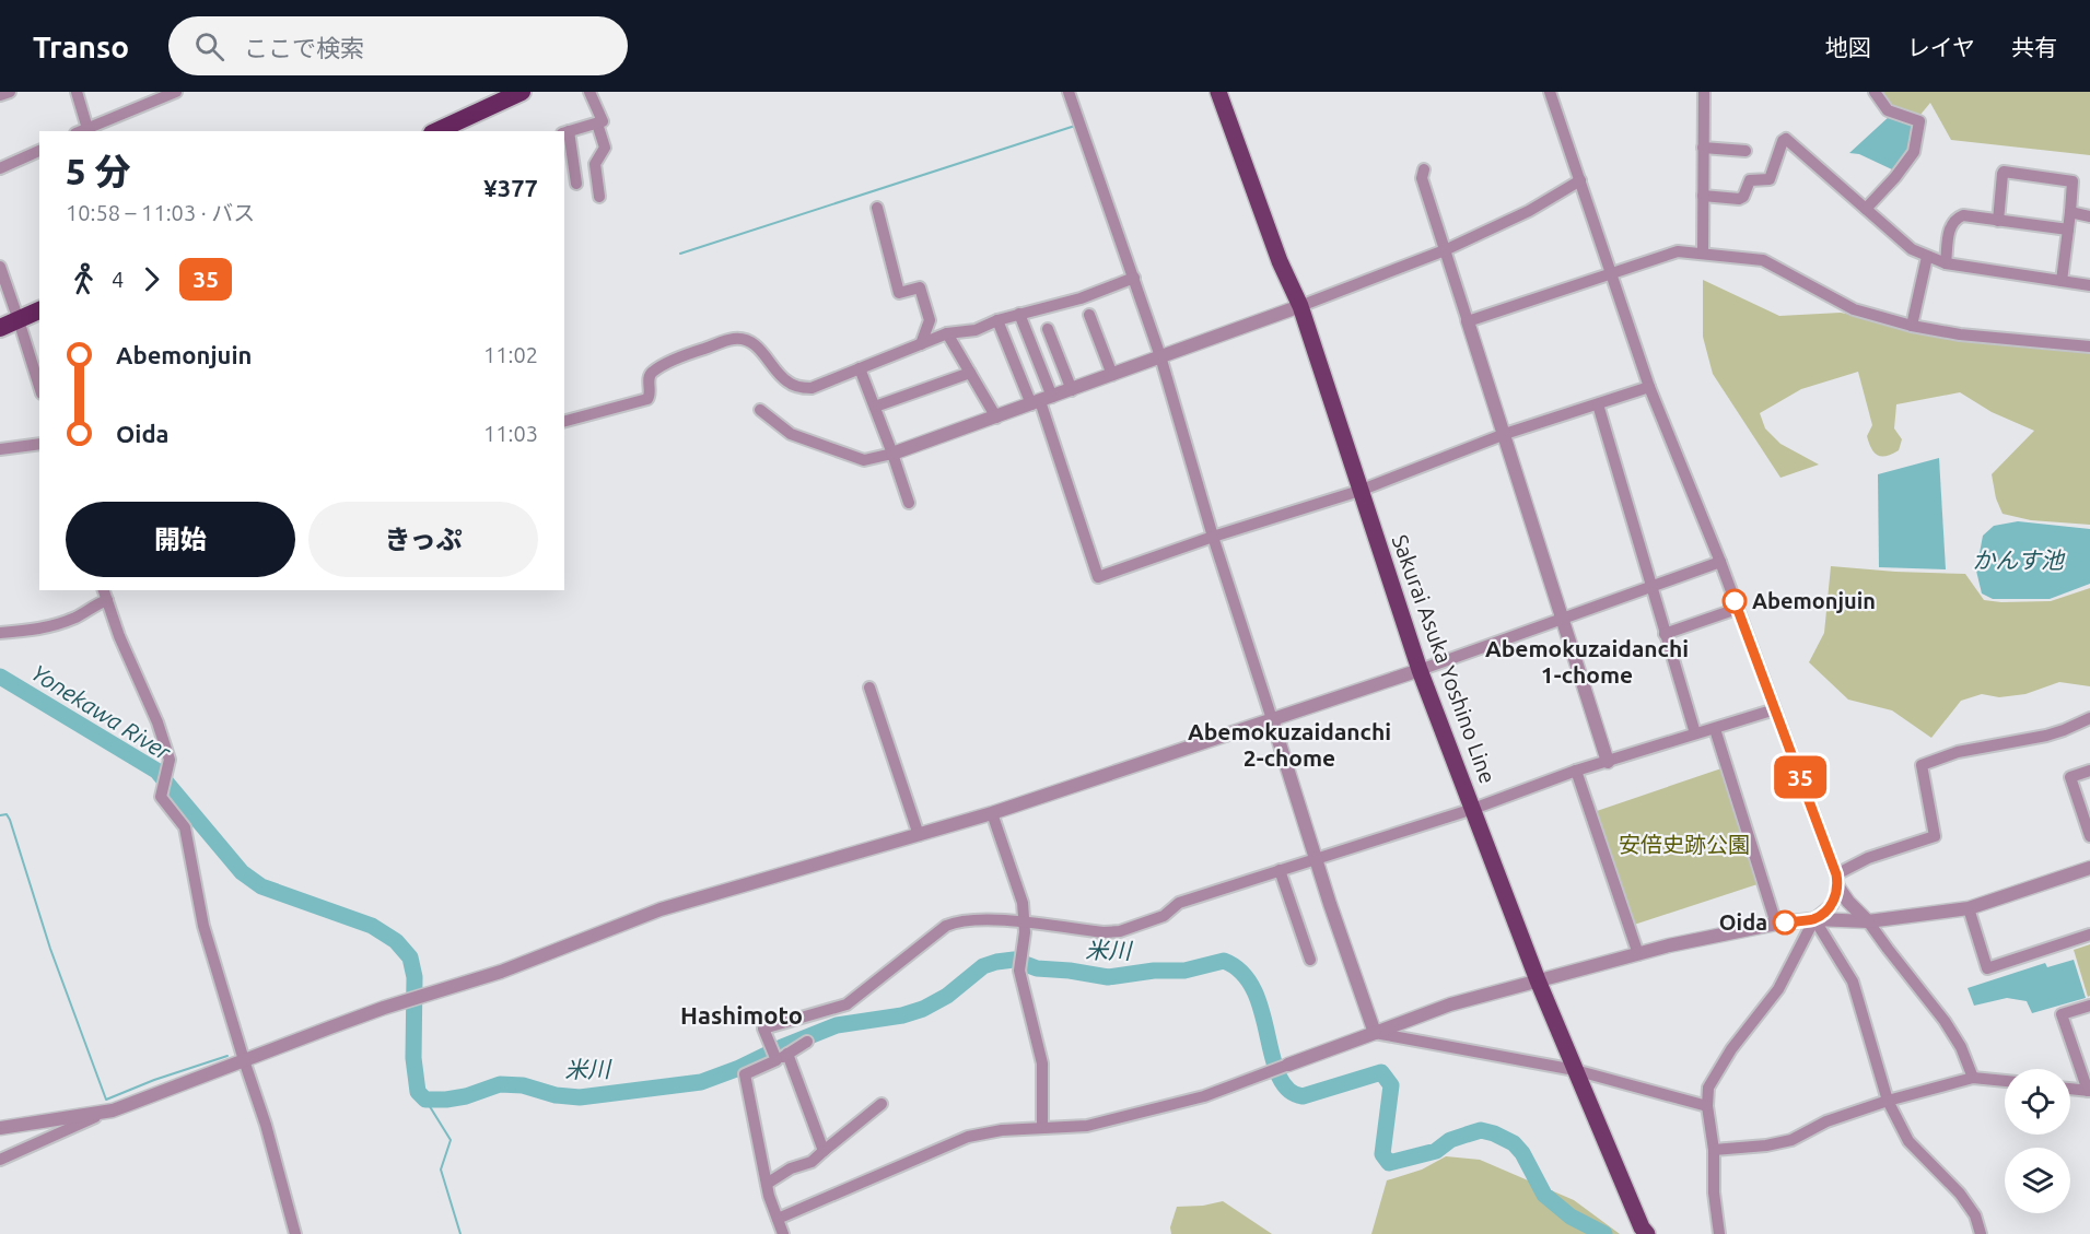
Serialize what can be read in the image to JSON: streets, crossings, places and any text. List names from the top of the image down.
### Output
{
  "streets": {
    "main road": ["Sakurai Asuka Yoshino Line"]
  },
  "districts": ["Abemokuzaidanchi 1-chome", "Abemokuzaidanchi 2-chome", "Hashimoto"],
  "water": ["かんす池", "Yonekawa River", "米川"],
  "parks": ["安倍史跡公園"],
  "places": ["Abemonjuin", "Oida"],
  "lines": ["bus line 35"],
  "page": {
    "header": "Transo",
    "search": "ここで検索",
    "nav": ["地図", "レイヤ", "共有"],
    "on_map": "35",
    "heading": ["5 分", "10:58 – 11:03 · バス", "¥377"],
    "legs": ["4", "35"],
    "list": [
      {
        "name": "Abemonjuin",
        "value": "11:02"
      },
      {
        "name": "Oida",
        "value": "11:03"
      }
    ],
    "buttons": ["開始", "きっぷ"]
  }
}
